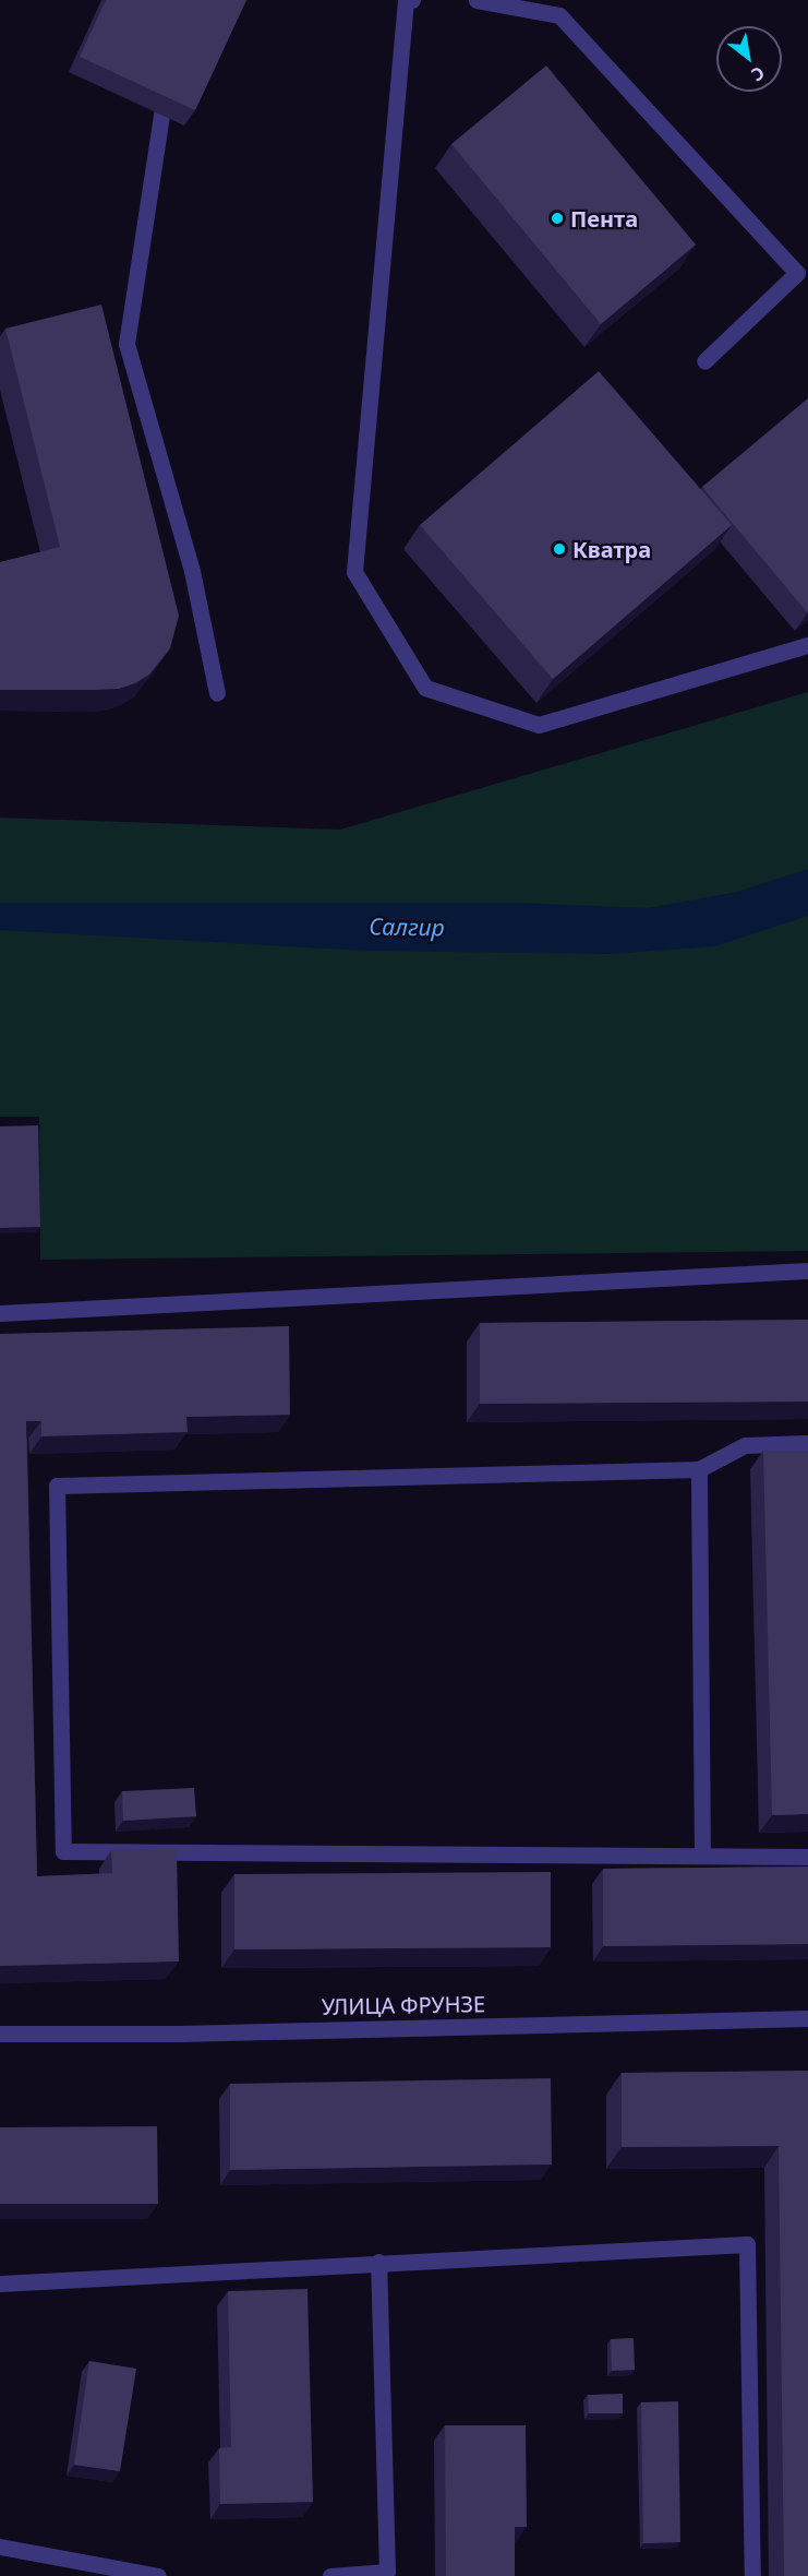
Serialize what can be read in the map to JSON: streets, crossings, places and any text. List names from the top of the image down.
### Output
{
  "streets": {
    "street": ["УЛИЦА ФРУНЗЕ"]
  },
  "water": ["Салгир"],
  "places": ["Пента", "Кватра"],
  "north": "bottom right"
}
